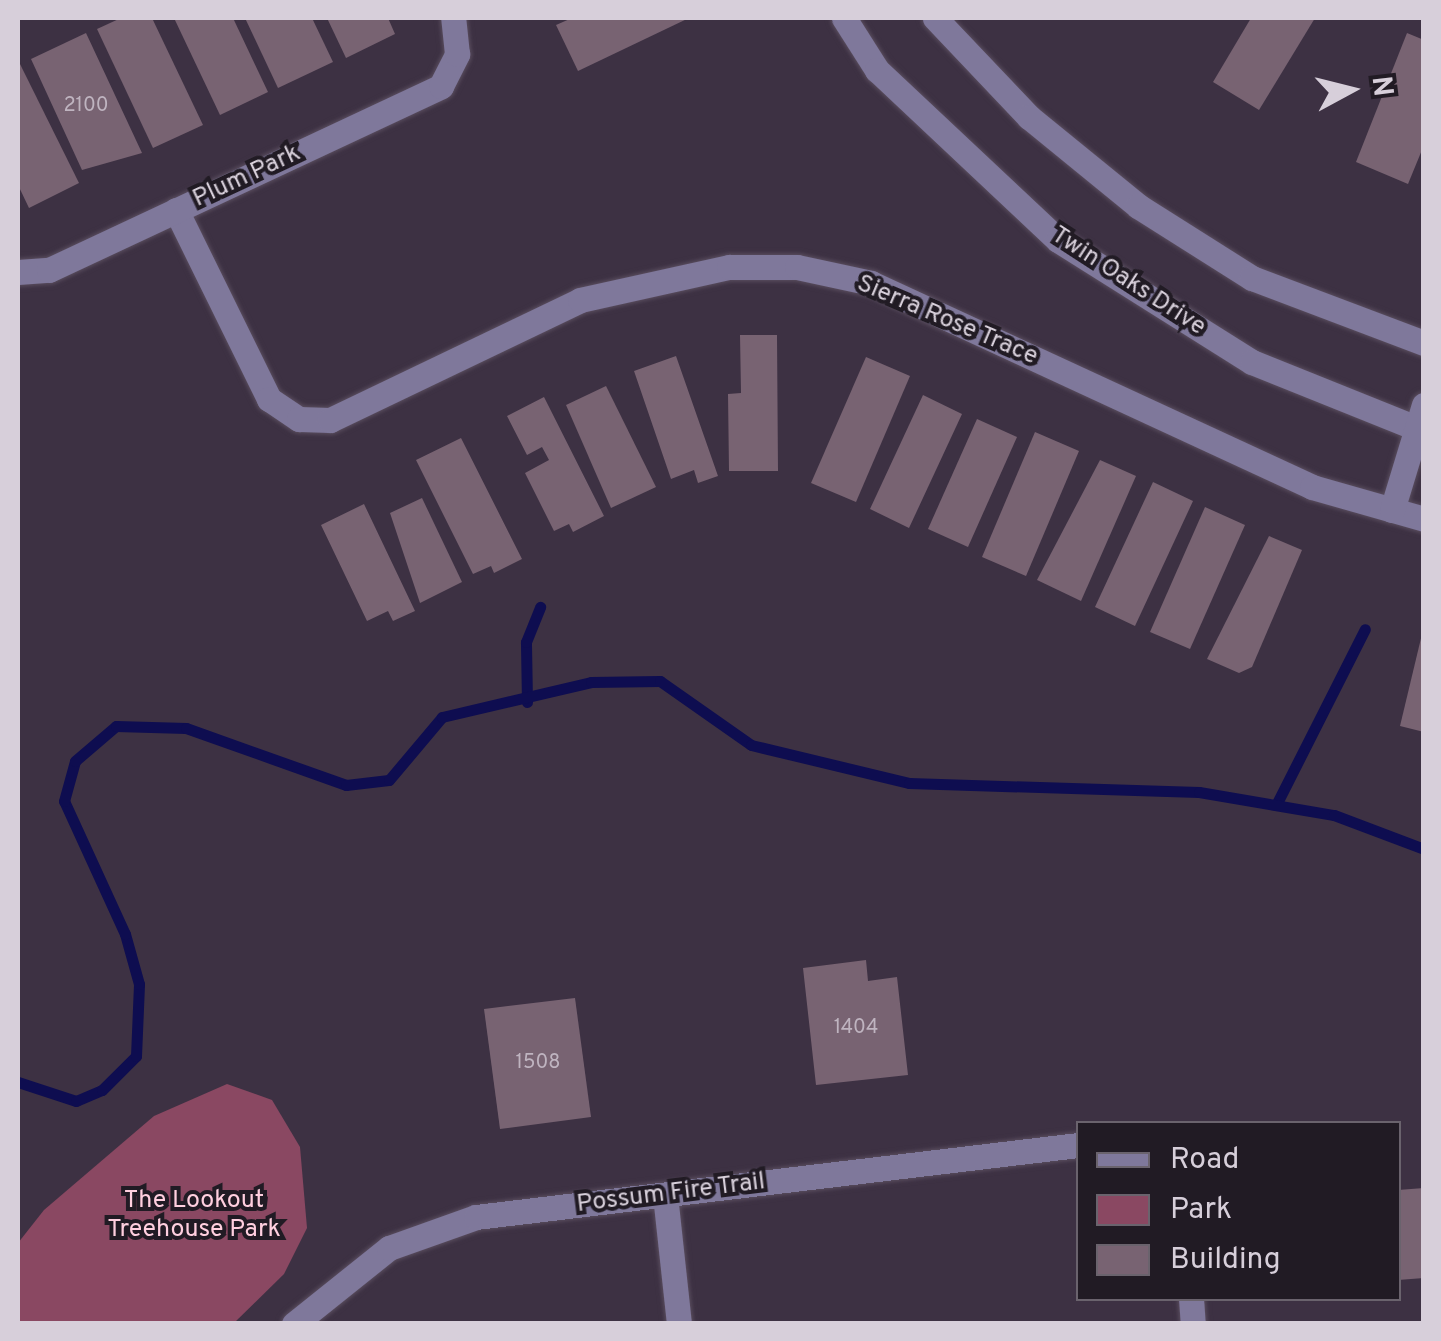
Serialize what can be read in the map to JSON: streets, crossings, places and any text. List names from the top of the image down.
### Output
{
  "streets": {
    "street": [
      "Plum Park",
      "Twin Oaks Drive",
      "Sierra Rose Trace",
      "Possum Fire Trail"
    ]
  },
  "crossings": [
    ["Plum Park", "Sierra Rose Trace"]
  ],
  "parks": ["The Lookout Treehouse Park"],
  "house_numbers": ["2100", "1404", "1508"],
  "legend": ["Road", "Park", "Building"],
  "north": "right"
}
